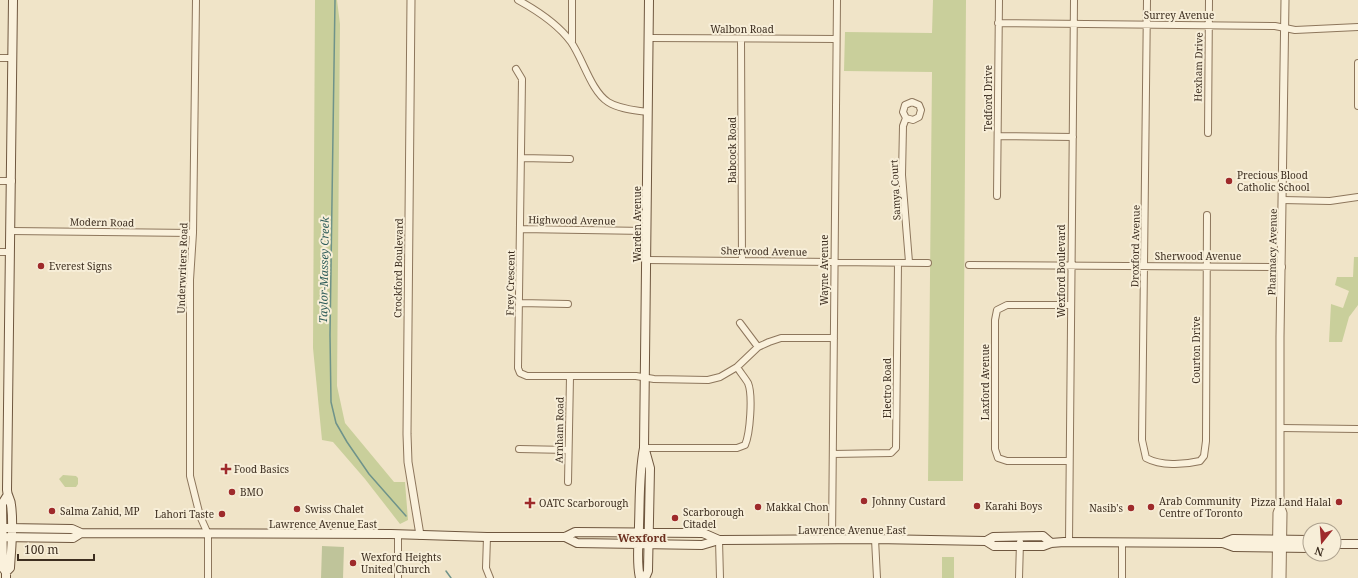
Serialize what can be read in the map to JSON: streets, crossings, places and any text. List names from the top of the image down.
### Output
{
  "streets": {
    "main road": ["Warden Avenue", "Lawrence Avenue East"],
    "street": [
      "Surrey Avenue",
      "Walbon Road",
      "Hexham Drive",
      "Tedford Drive",
      "Babcock Road",
      "Samya Court",
      "Highwood Avenue",
      "Modern Road",
      "Droxford Avenue",
      "Sherwood Avenue",
      "Pharmacy Avenue",
      "Underwriters Road",
      "Crockford Boulevard",
      "Wayne Avenue",
      "Wexford Boulevard",
      "Frey Crescent",
      "Courton Drive",
      "Laxford Avenue",
      "Electro Road",
      "Arnham Road"
    ]
  },
  "crossings": [
    ["Surrey Avenue", "Hexham Drive"],
    ["Surrey Avenue", "Tedford Drive"],
    ["Surrey Avenue", "Droxford Avenue"],
    ["Surrey Avenue", "Pharmacy Avenue"],
    ["Surrey Avenue", "Wexford Boulevard"],
    ["Walbon Road", "Babcock Road"],
    ["Walbon Road", "Warden Avenue"],
    ["Walbon Road", "Wayne Avenue"],
    ["Babcock Road", "Sherwood Avenue"],
    ["Samya Court", "Sherwood Avenue"],
    ["Highwood Avenue", "Warden Avenue"],
    ["Highwood Avenue", "Frey Crescent"],
    ["Modern Road", "Underwriters Road"],
    ["Warden Avenue", "Sherwood Avenue"],
    ["Warden Avenue", "Frey Crescent"],
    ["Warden Avenue", "Lawrence Avenue East"],
    ["Droxford Avenue", "Sherwood Avenue"],
    ["Droxford Avenue", "Courton Drive"],
    ["Sherwood Avenue", "Pharmacy Avenue"],
    ["Sherwood Avenue", "Wayne Avenue"],
    ["Sherwood Avenue", "Wexford Boulevard"],
    ["Sherwood Avenue", "Courton Drive"],
    ["Sherwood Avenue", "Electro Road"],
    ["Pharmacy Avenue", "Lawrence Avenue East"],
    ["Underwriters Road", "Lawrence Avenue East"],
    ["Crockford Boulevard", "Lawrence Avenue East"],
    ["Wayne Avenue", "Electro Road"],
    ["Wayne Avenue", "Lawrence Avenue East"],
    ["Wexford Boulevard", "Laxford Avenue"],
    ["Wexford Boulevard", "Lawrence Avenue East"],
    ["Frey Crescent", "Arnham Road"]
  ],
  "districts": ["Wexford"],
  "water": ["Taylor-Massey Creek"],
  "places": {
    "other": [
      "Precious Blood Catholic School",
      "Everest Signs",
      "BMO",
      "Johnny Custard",
      "Pizza Land Halal",
      "Karahi Boys",
      "Makkal Chon",
      "Arab Community Centre of Toronto",
      "Nasib's",
      "Swiss Chalet",
      "Salma Zahid, MP",
      "Lahori Taste",
      "Scarborough Citadel",
      "Wexford Heights United Church"
    ],
    "health": ["Food Basics", "OATC Scarborough"]
  },
  "scale_bar": "100 m",
  "north": "bottom"
}
